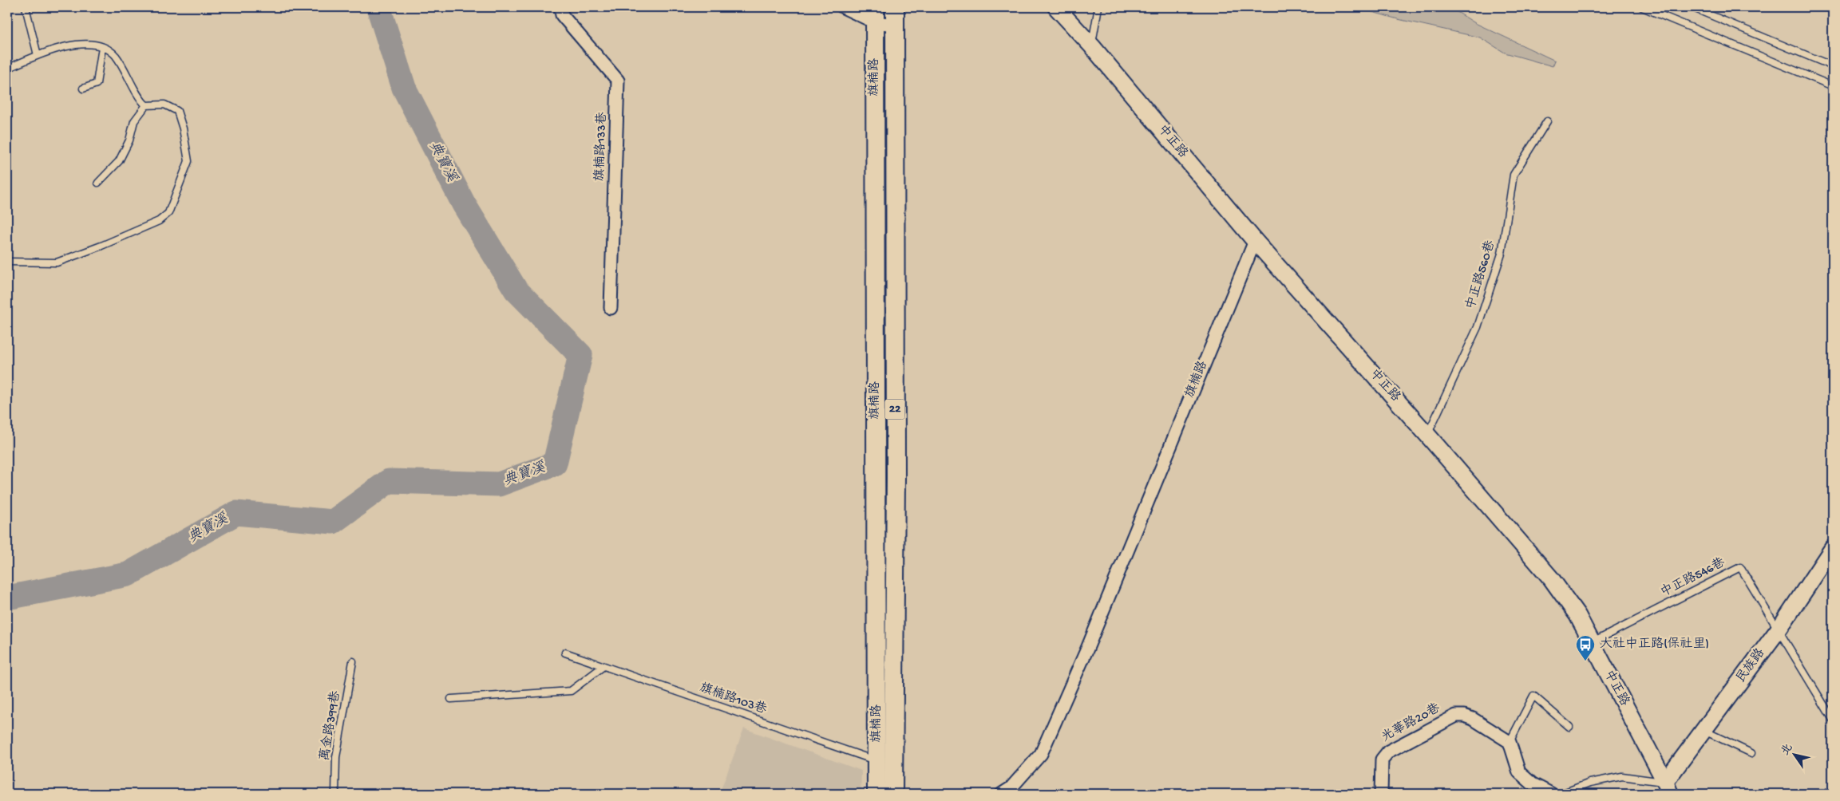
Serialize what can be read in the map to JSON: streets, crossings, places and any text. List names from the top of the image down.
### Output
{
  "streets": {
    "main road": [
      "旗楠路",
      "中正路",
      "22",
      "民族路"
    ],
    "street": ["旗楠路133巷", "光華路20巷"],
    "lane": [
      "中正路560巷",
      "中正路546巷",
      "旗楠路103巷",
      "萬金路399巷"
    ]
  },
  "crossings": [
    ["旗楠路", "中正路"],
    ["旗楠路", "旗楠路103巷"],
    ["中正路", "中正路560巷"],
    ["中正路", "中正路546巷"],
    ["中正路", "民族路"],
    ["中正路546巷", "民族路"]
  ],
  "water": ["典寶溪"],
  "places": {
    "bus stop": ["大社中正路(保社里)"]
  },
  "north": "top left"
}
